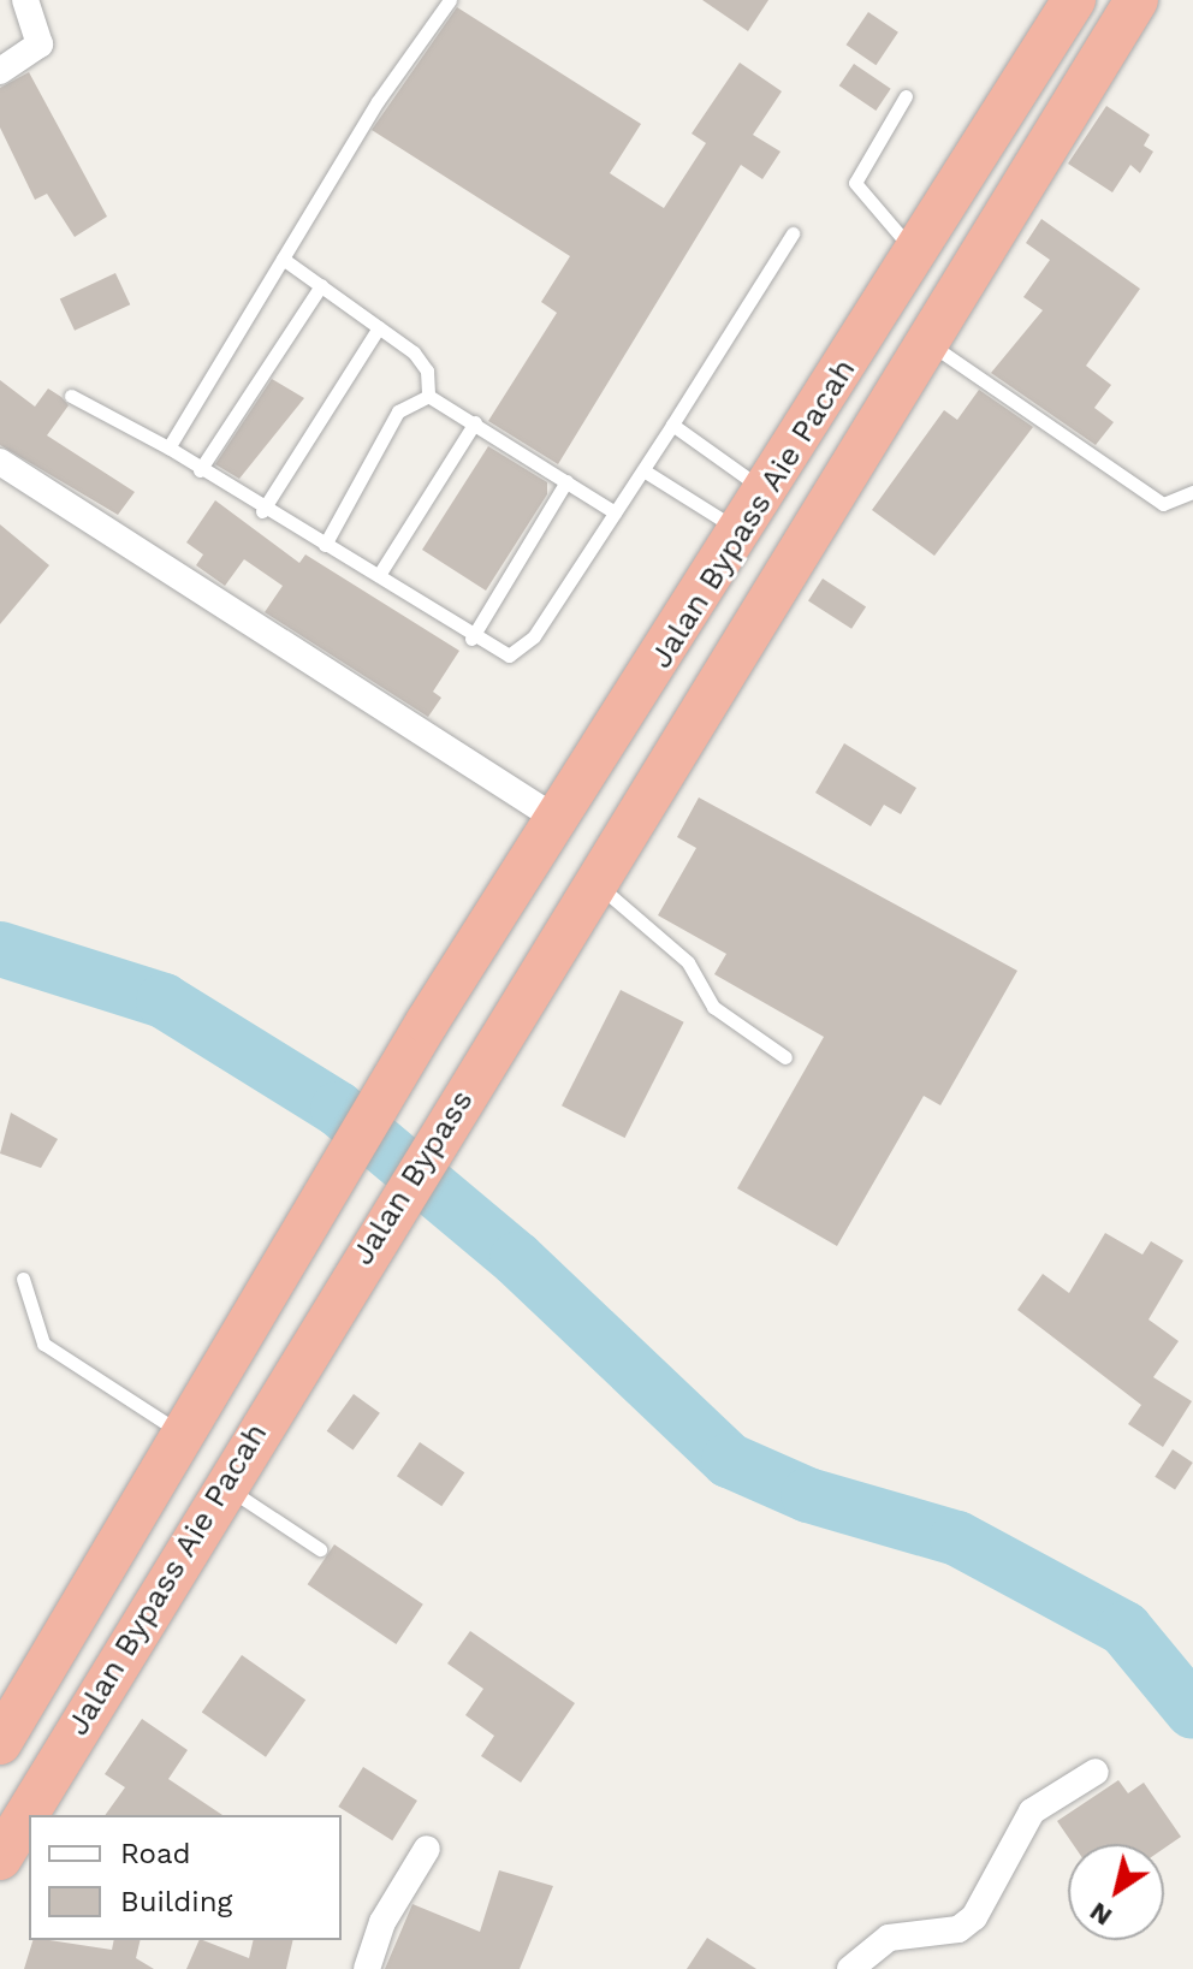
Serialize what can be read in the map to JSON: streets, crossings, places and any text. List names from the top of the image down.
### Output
{
  "streets": {
    "highway": ["Jalan Bypass Aie Pacah", "Jalan Bypass"]
  },
  "crossings": [
    ["Jalan Bypass Aie Pacah", "Jalan Bypass"]
  ],
  "legend": ["Road", "Building"],
  "north": "bottom left"
}
